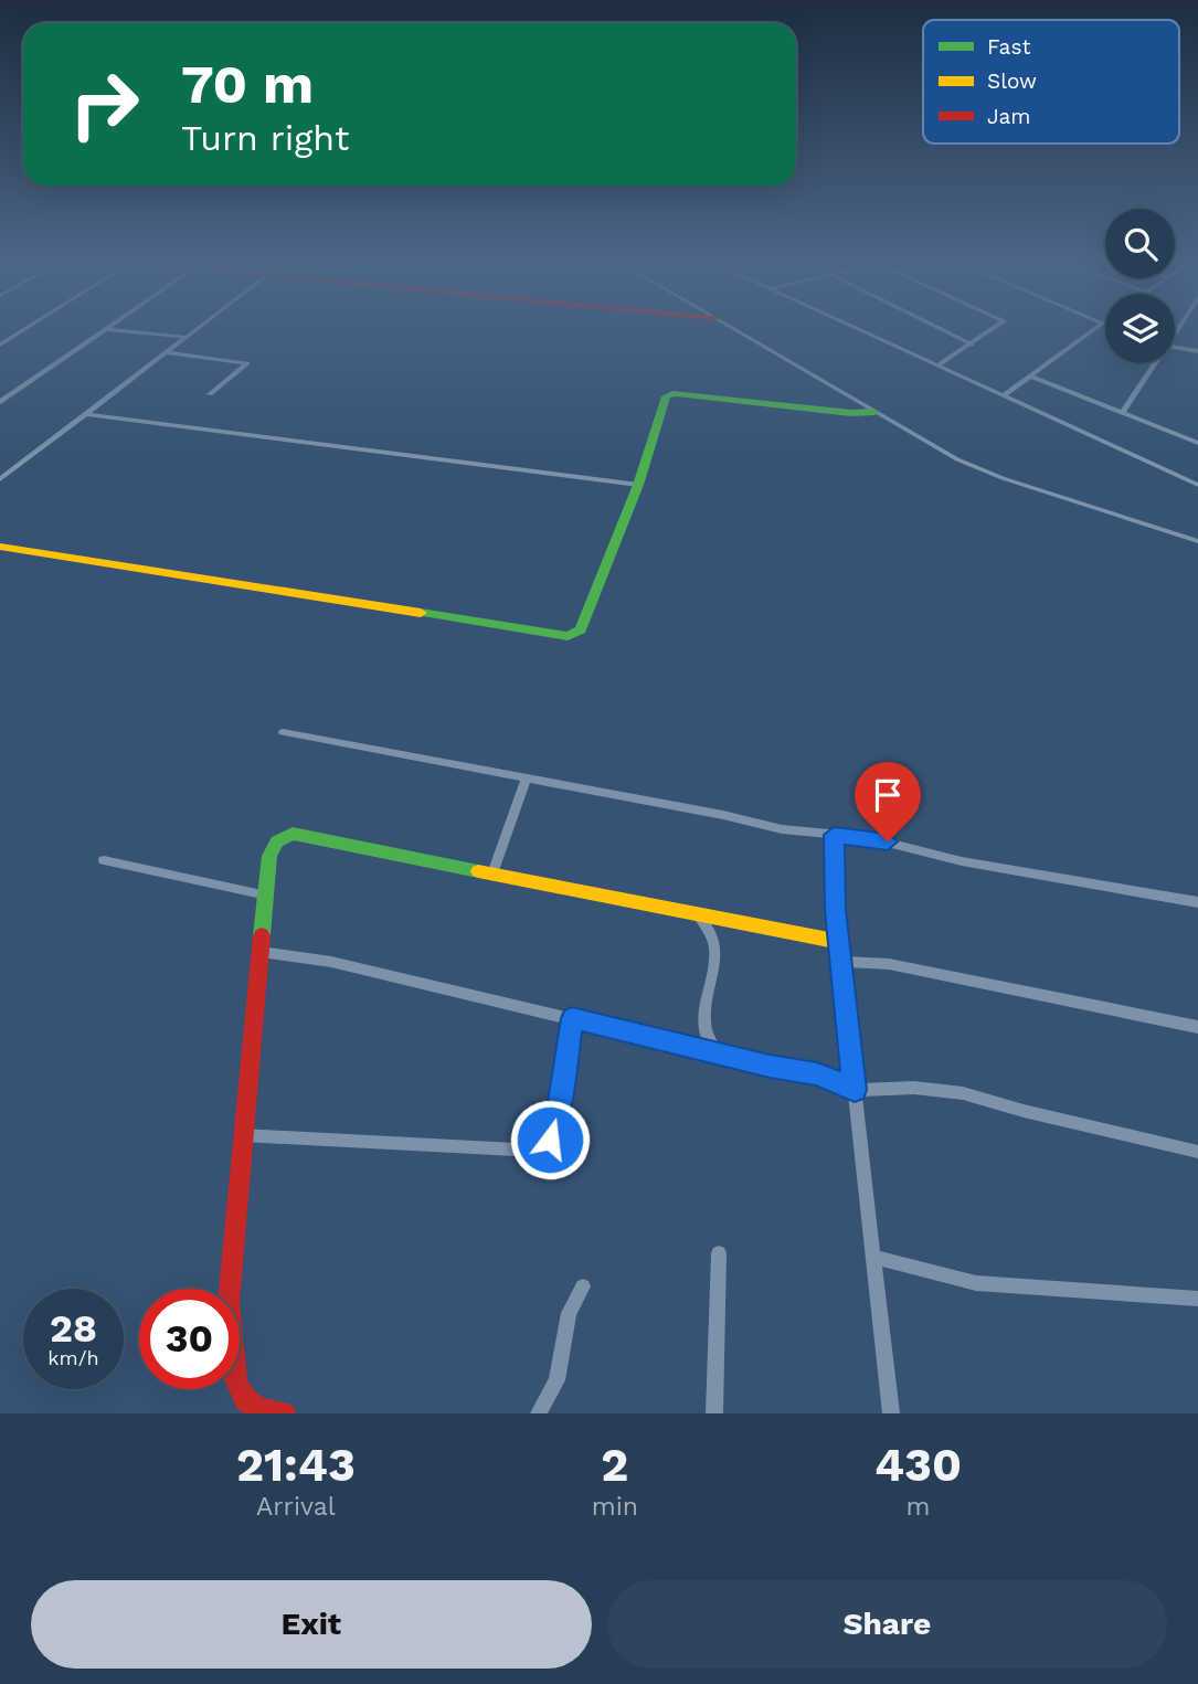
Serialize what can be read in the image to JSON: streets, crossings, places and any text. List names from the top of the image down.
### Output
{
  "legend": ["Fast", "Slow", "Jam"],
  "page": {
    "turn": ["70 m", "Turn right"],
    "speed": "28 km/h",
    "limit": "30",
    "eta": [
      "21:43",
      "Arrival",
      "2",
      "min",
      "430",
      "m"
    ],
    "buttons": ["Exit", "Share"]
  }
}
